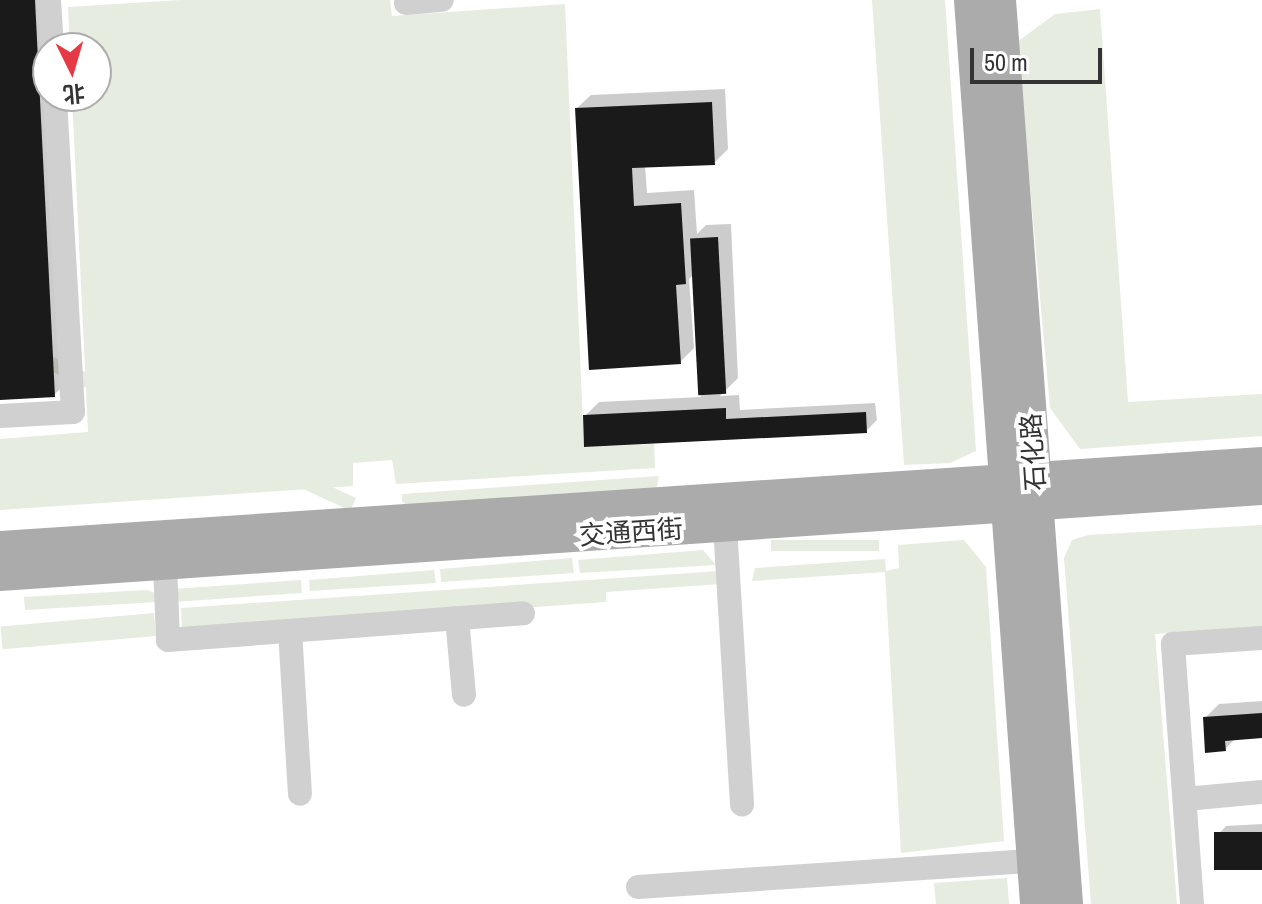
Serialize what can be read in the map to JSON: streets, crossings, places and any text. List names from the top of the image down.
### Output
{
  "streets": {
    "main road": ["石化路", "交通西街"]
  },
  "crossings": [
    ["石化路", "交通西街"]
  ],
  "scale_bar": "50 m",
  "north": "bottom"
}
